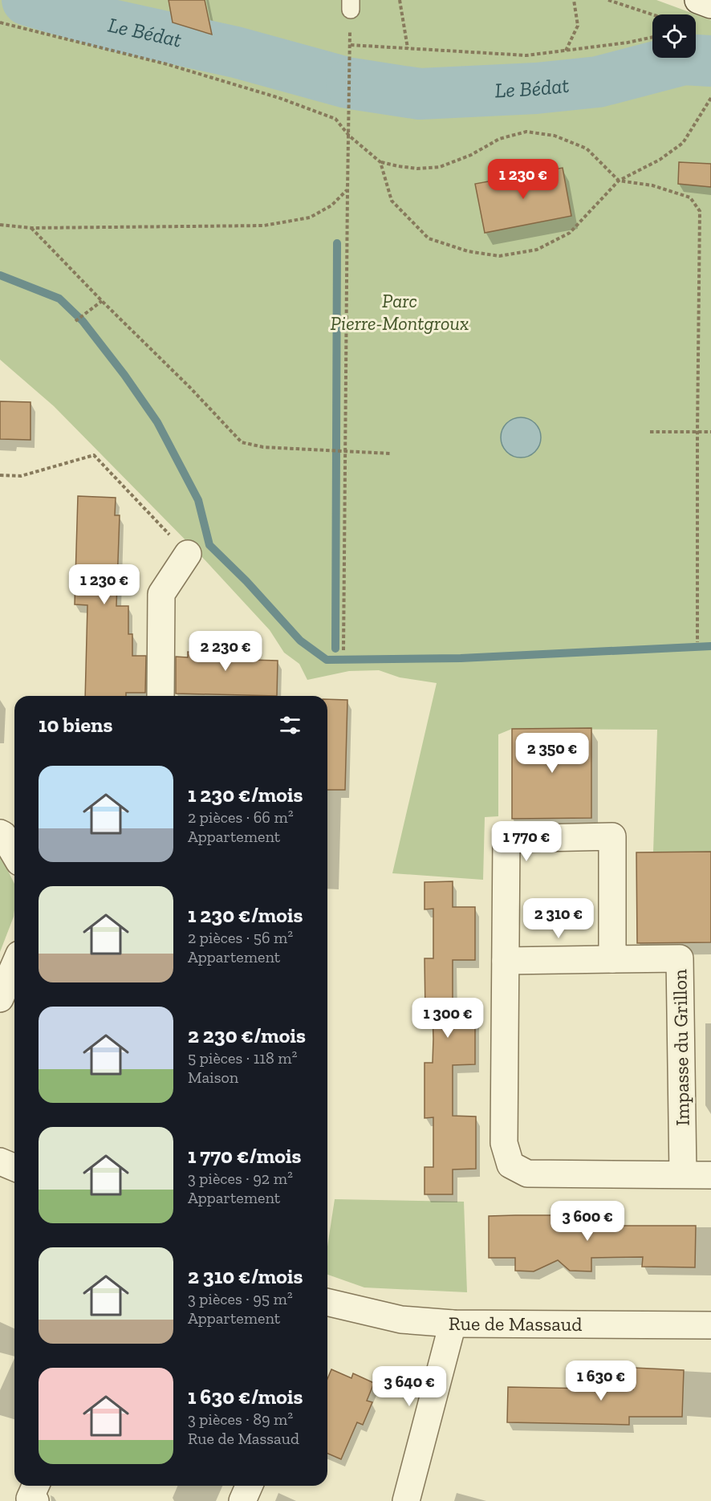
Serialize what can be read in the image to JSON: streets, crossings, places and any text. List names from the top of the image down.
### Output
{
  "streets": {
    "street": ["Impasse du Grillon", "Rue de Massaud"]
  },
  "water": ["Le Bédat"],
  "parks": ["Parc Pierre-Montgroux"],
  "page": {
    "price": [
      "1 230 €",
      "1 230 €",
      "2 230 €",
      "2 350 €",
      "1 770 €",
      "2 310 €",
      "1 300 €",
      "3 600 €",
      "1 630 €",
      "3 640 €"
    ],
    "heading": "10 biens",
    "list": [
      {
        "name": "1 230 €/mois",
        "note": "2 pièces · 66 m² · Appartement"
      },
      {
        "name": "1 230 €/mois",
        "note": "2 pièces · 56 m² · Appartement"
      },
      {
        "name": "2 230 €/mois",
        "note": "5 pièces · 118 m² · Maison"
      },
      {
        "name": "1 770 €/mois",
        "note": "3 pièces · 92 m² · Appartement"
      },
      {
        "name": "2 310 €/mois",
        "note": "3 pièces · 95 m² · Appartement"
      },
      {
        "name": "1 630 €/mois",
        "note": "3 pièces · 89 m² · Rue de Massaud"
      }
    ]
  }
}
